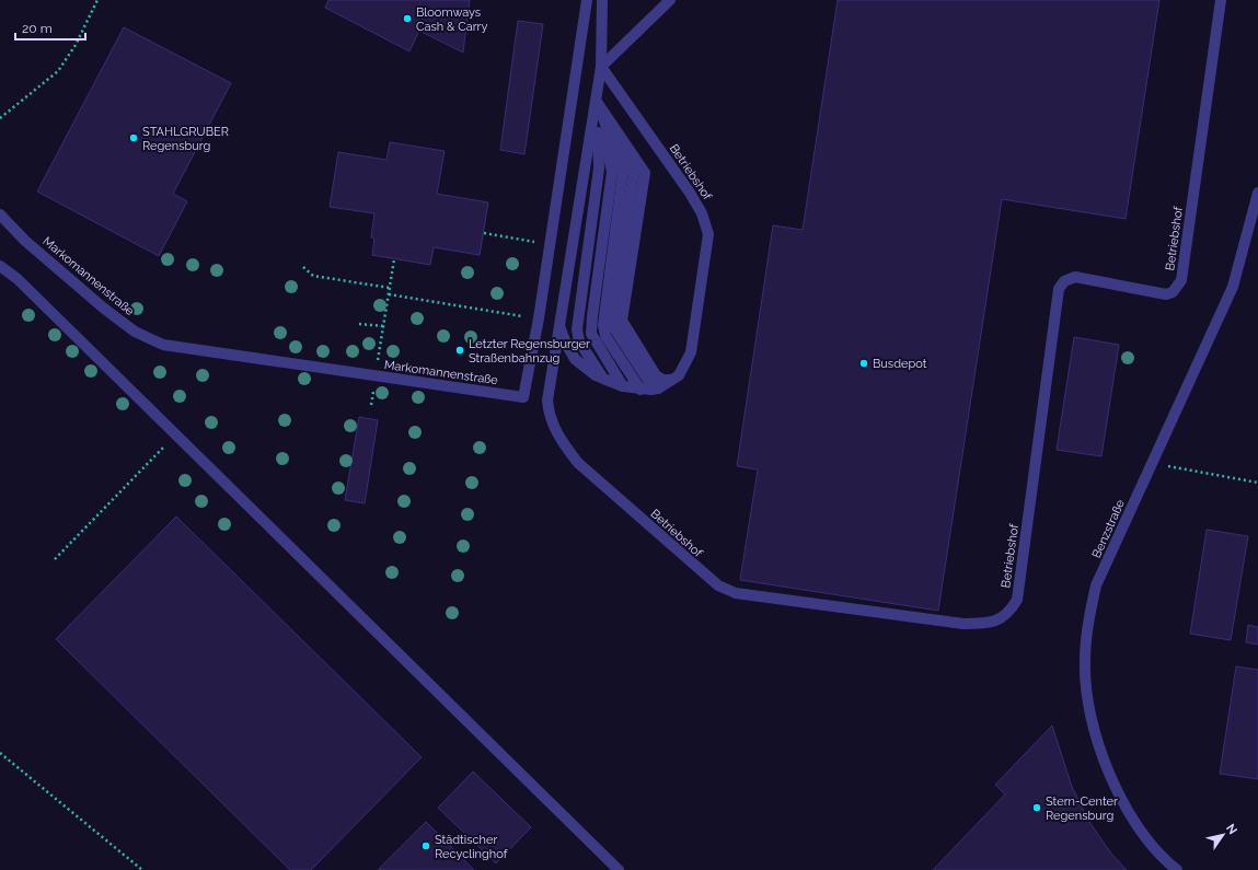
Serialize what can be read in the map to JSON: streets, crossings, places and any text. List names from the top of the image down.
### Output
{
  "streets": {
    "street": ["Betriebshof", "Markomannenstraße", "Benzstraße"]
  },
  "places": [
    "Bloomways Cash & Carry",
    "STAHLGRUBER Regensburg",
    "Letzter Regensburger Straßenbahnzug",
    "Busdepot",
    "Stern-Center Regensburg",
    "Städtischer Recyclinghof"
  ],
  "scale_bar": "20 m",
  "north": "top right"
}
